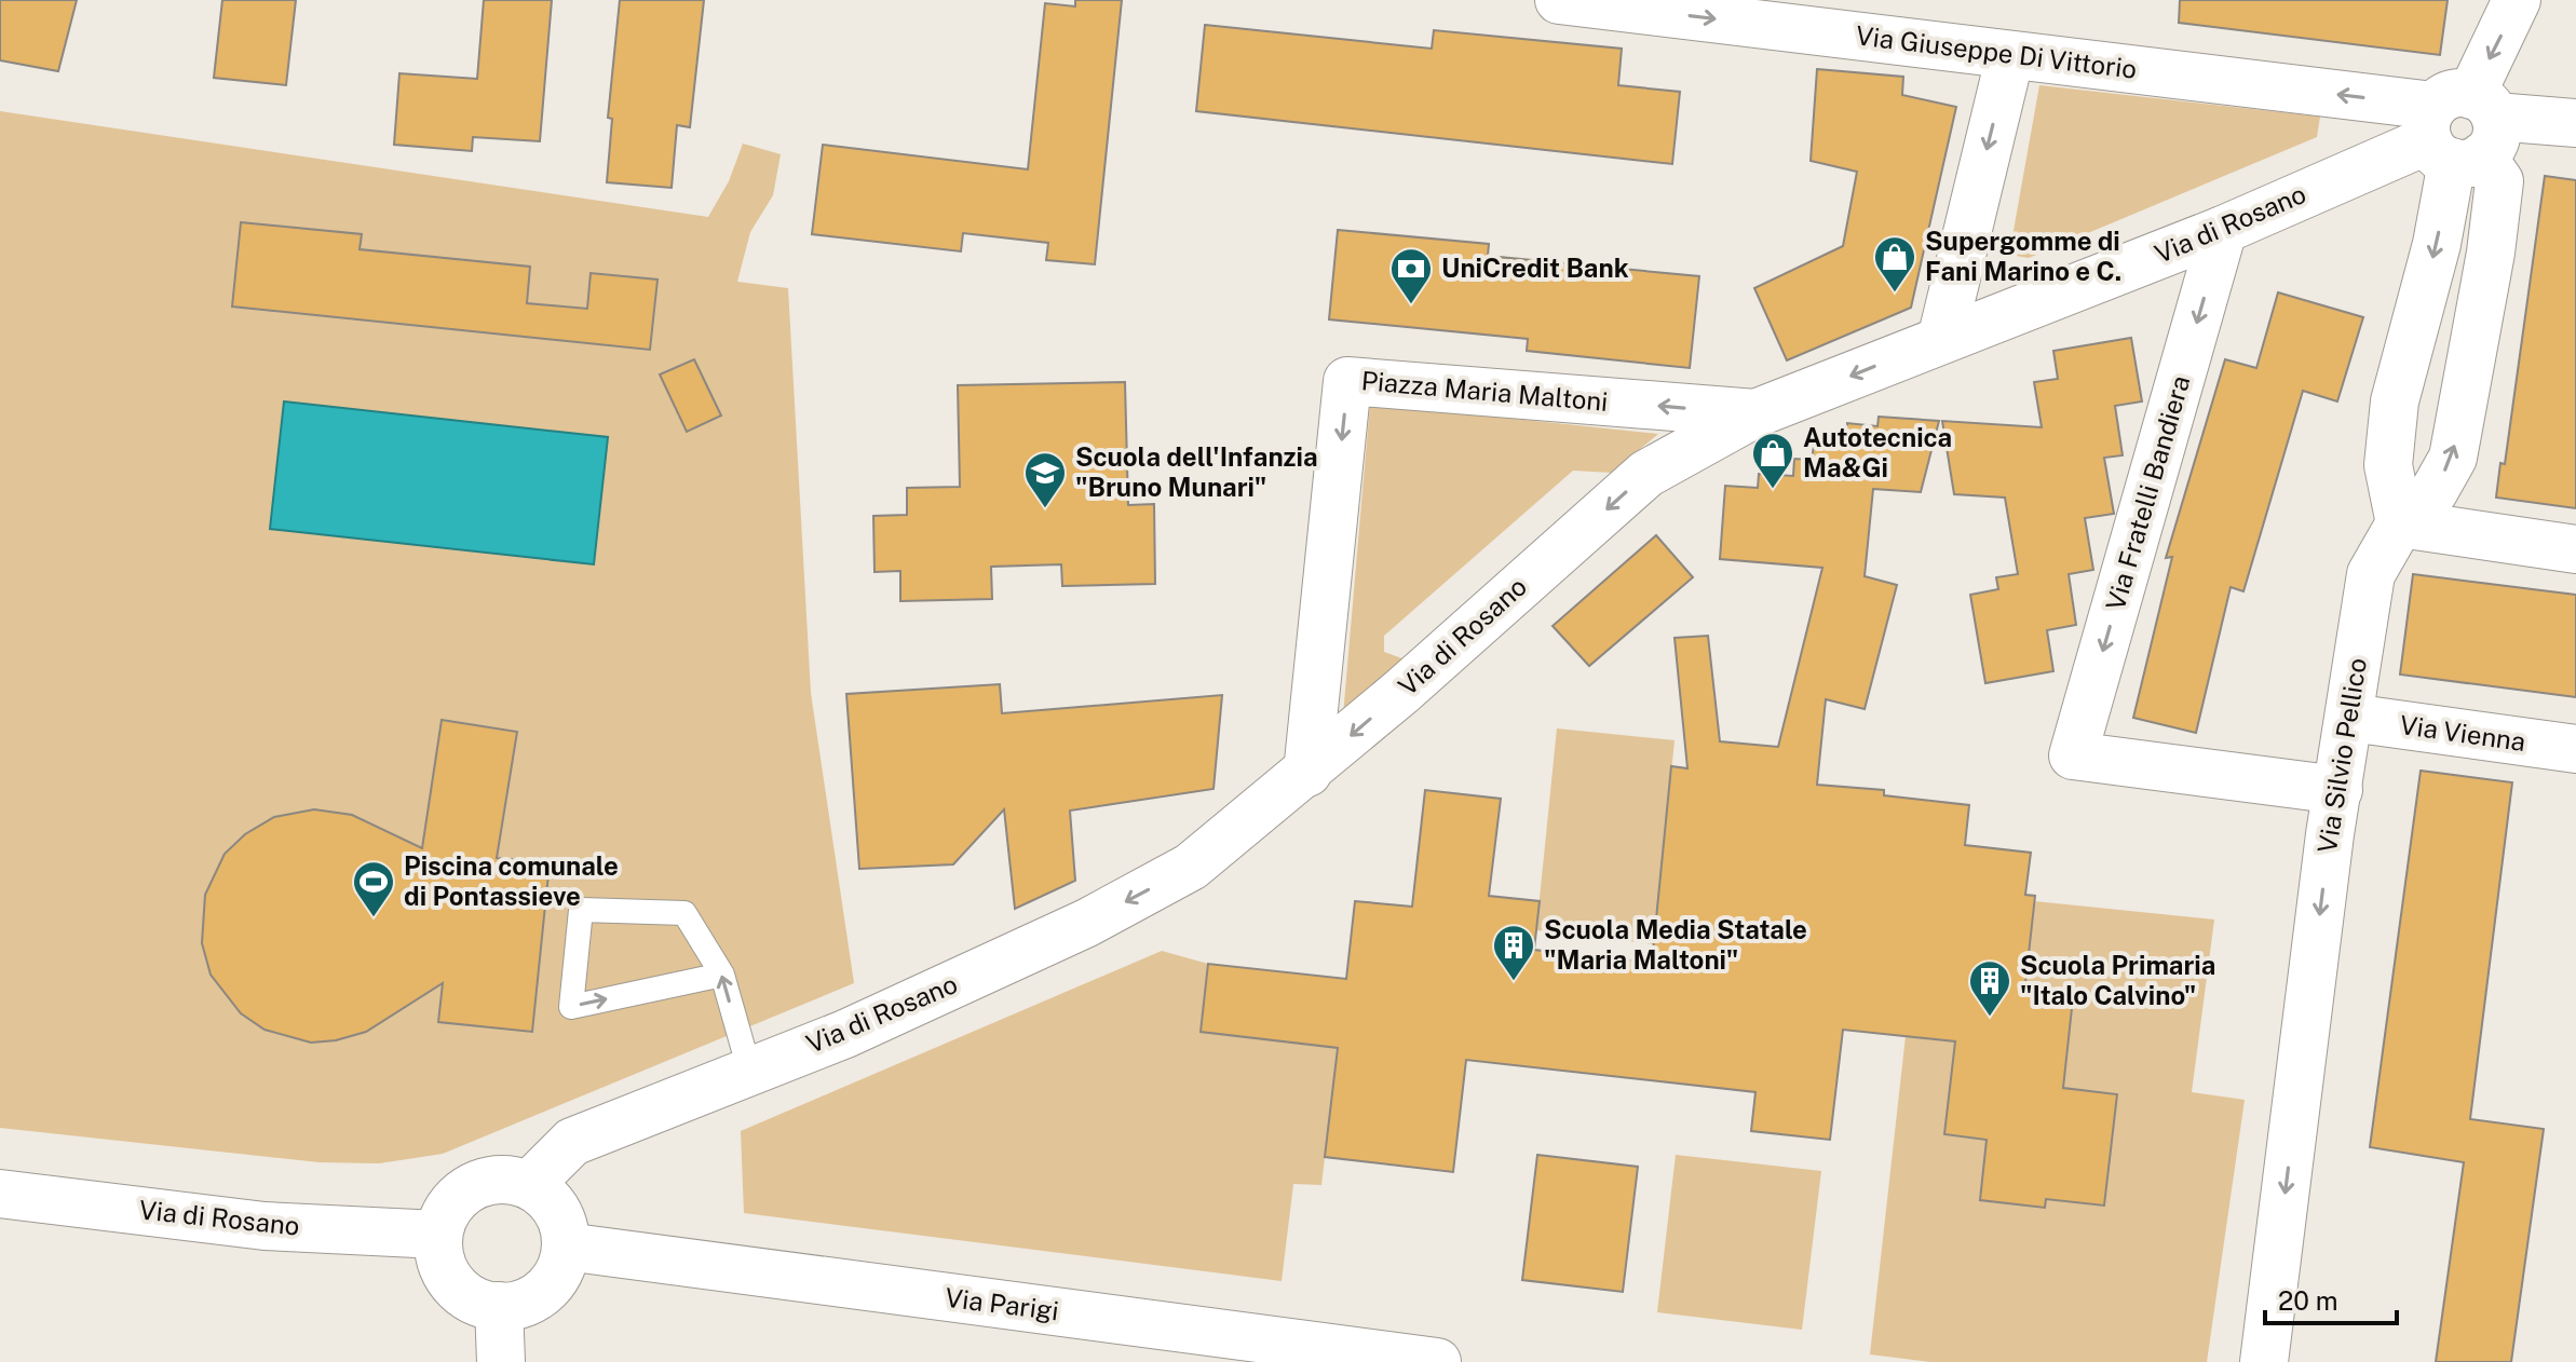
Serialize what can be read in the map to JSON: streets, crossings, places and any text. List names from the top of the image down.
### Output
{
  "streets": {
    "street": [
      "Via Giuseppe Di Vittorio",
      "Via di Rosano",
      "Piazza Maria Maltoni",
      "Via Fratelli Bandiera",
      "Via Vienna",
      "Via Silvio Pellico",
      "Via Parigi"
    ]
  },
  "crossings": [
    ["Via Giuseppe Di Vittorio", "Via di Rosano"],
    ["Via Giuseppe Di Vittorio", "Via Silvio Pellico"],
    ["Via di Rosano", "Piazza Maria Maltoni"],
    ["Via di Rosano", "Via Fratelli Bandiera"],
    ["Via di Rosano", "Via Silvio Pellico"],
    ["Via di Rosano", "Via Parigi"],
    ["Via Fratelli Bandiera", "Via Silvio Pellico"],
    ["Via Vienna", "Via Silvio Pellico"]
  ],
  "one_way": ["Via di Rosano"],
  "places": {
    "shop": ["Supergomme di Fani Marino e C.", "Autotecnica Ma&Gi"],
    "bank": ["UniCredit Bank"],
    "school or university": ["Scuola dell'Infanzia \"Bruno Munari\""],
    "sports": ["Piscina comunale di Pontassieve"],
    "building": ["Scuola Media Statale \"Maria Maltoni\"", "Scuola Primaria \"Italo Calvino\""]
  },
  "scale_bar": "20 m"
}
